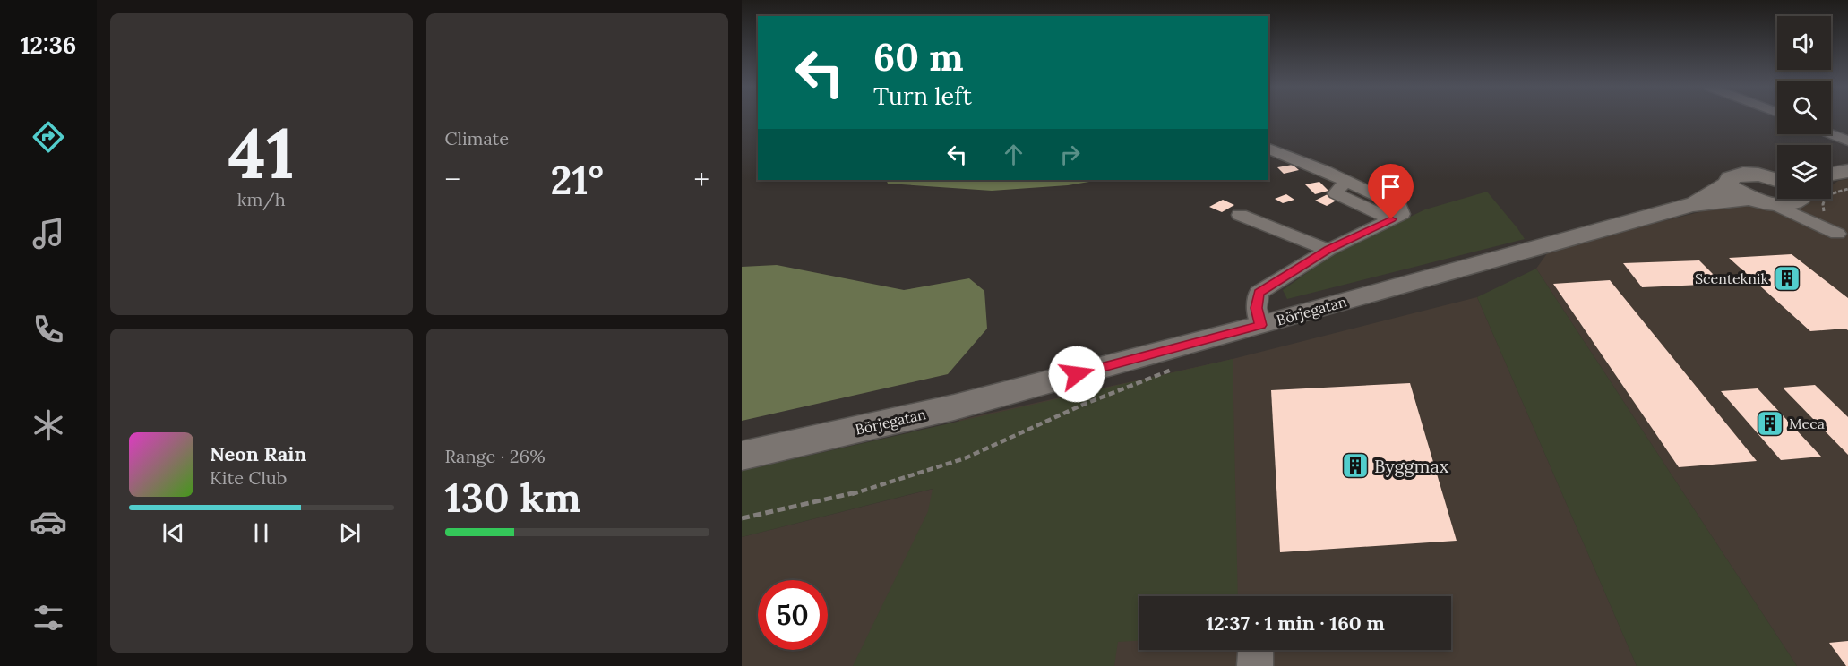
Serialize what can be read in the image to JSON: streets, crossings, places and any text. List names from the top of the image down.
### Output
{
  "streets": {
    "main road": ["Börjegatan"]
  },
  "places": {
    "building": ["Scenteknik", "Meca", "Byggmax"]
  },
  "page": {
    "tabs": "12:36",
    "tile": [
      ["41", "km/h"],
      "Climate",
      ["Range · 26%", "130 km"]
    ],
    "turn": ["60 m", "Turn left"],
    "heat": ["−", "21°", "+"],
    "song": ["Neon Rain", "Kite Club"],
    "limit": "50",
    "trip": "12:37 · 1 min · 160 m"
  }
}
